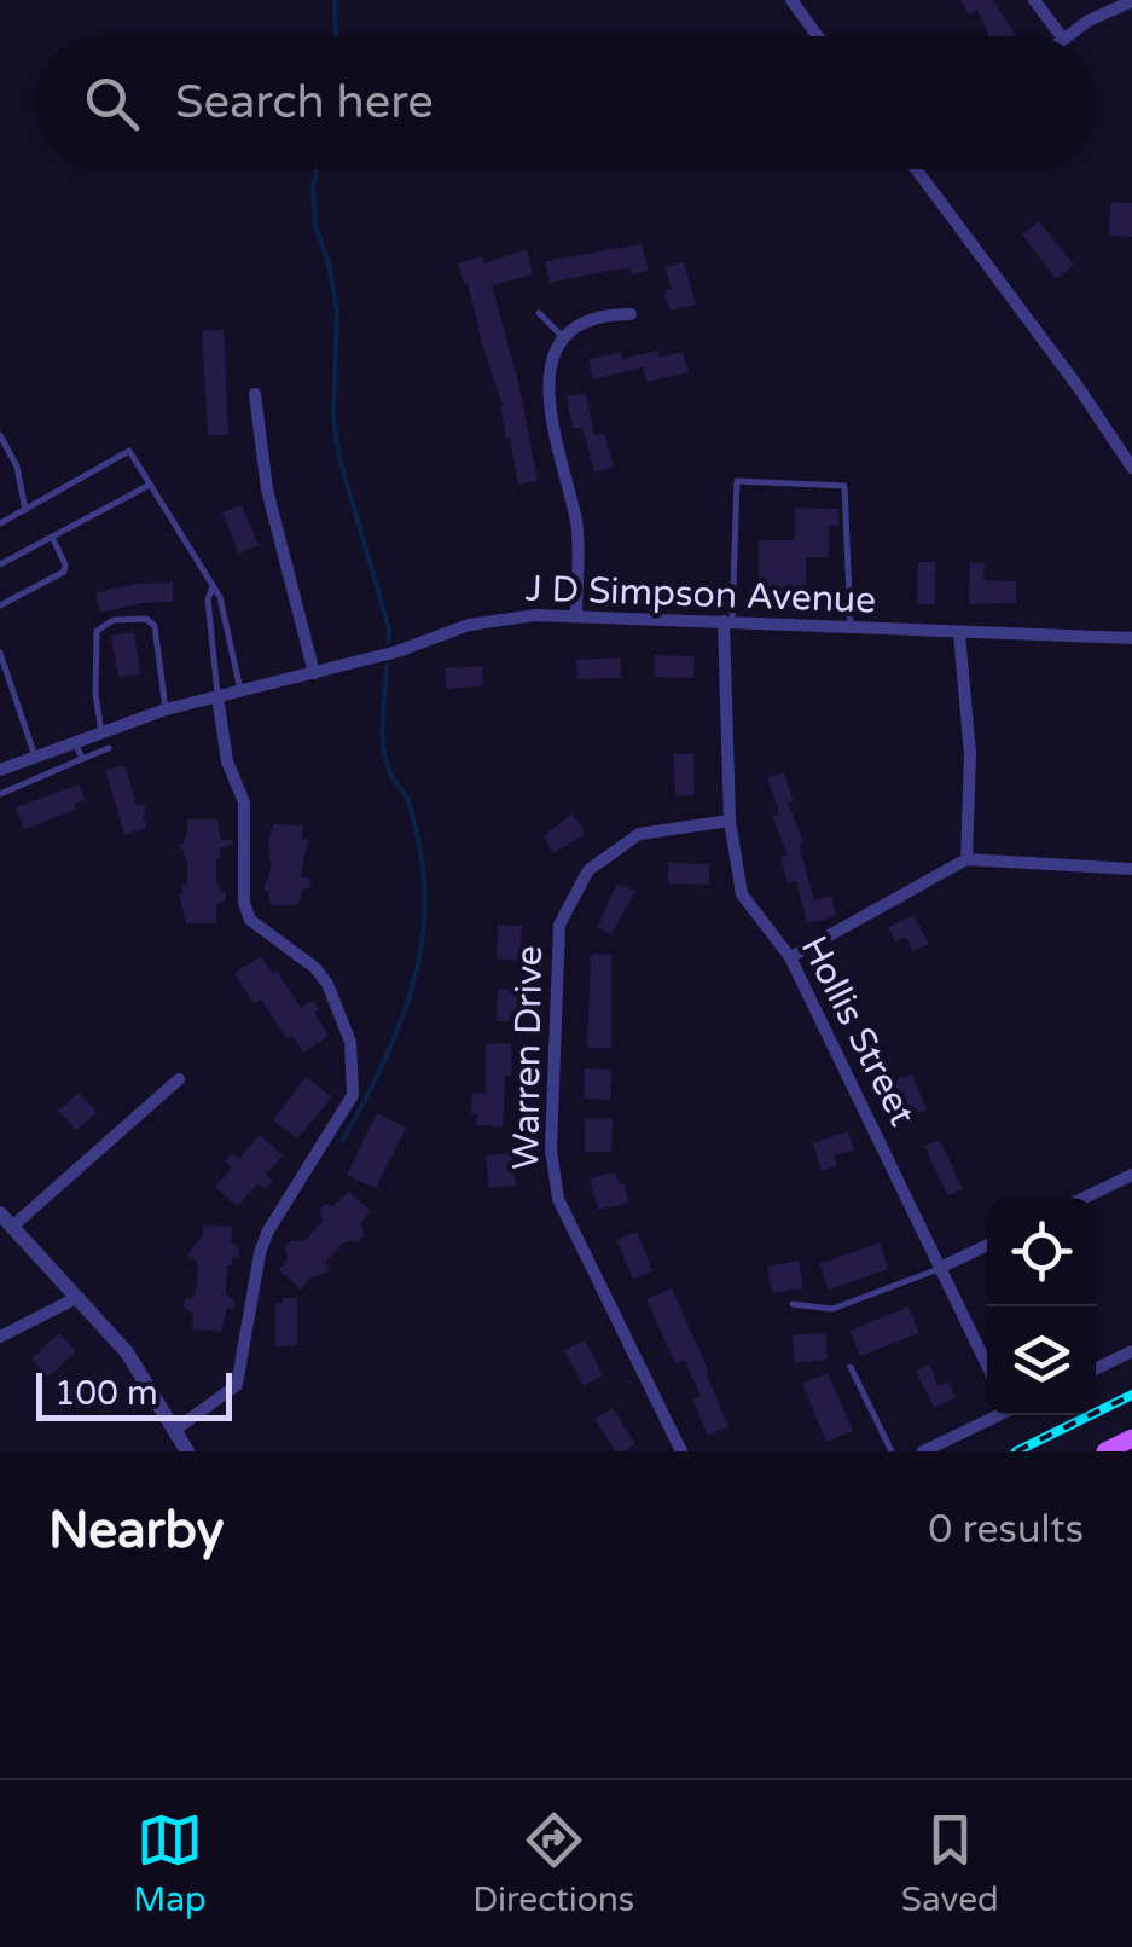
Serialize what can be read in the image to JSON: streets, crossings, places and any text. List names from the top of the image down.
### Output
{
  "streets": {
    "street": ["J D Simpson Avenue", "Hollis Street", "Warren Drive"]
  },
  "crossings": [
    ["J D Simpson Avenue", "Hollis Street"],
    ["Hollis Street", "Warren Drive"]
  ],
  "scale_bar": "100 m",
  "page": {
    "search": "Search here",
    "scale": "100 m",
    "heading": ["Nearby", "0 results"],
    "nav": ["Map", "Directions", "Saved"]
  }
}
